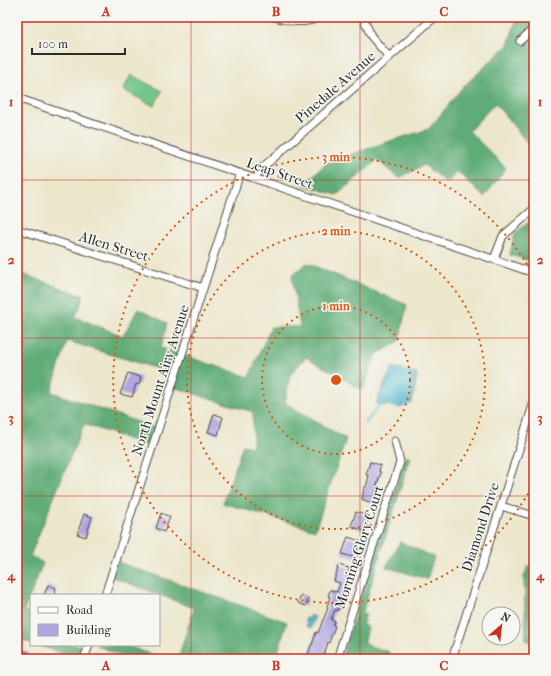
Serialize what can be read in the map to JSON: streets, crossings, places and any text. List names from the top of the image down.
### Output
{
  "streets": {
    "street": [
      "Pinedale Avenue",
      "Leap Street",
      "Allen Street",
      "North Mount Airy Avenue",
      "Diamond Drive",
      "Morning Glory Court"
    ]
  },
  "crossings": [
    ["Pinedale Avenue", "Leap Street"],
    ["Leap Street", "North Mount Airy Avenue"],
    ["Allen Street", "North Mount Airy Avenue"]
  ],
  "legend": ["Road", "Building"],
  "scale_bar": "100 m",
  "north": "top right",
  "grid": {
    "columns": ["A", "B", "C"],
    "rows": [
      "1",
      "2",
      "3",
      "4"
    ]
  },
  "rings": ["3 min", "2 min", "1 min"]
}
